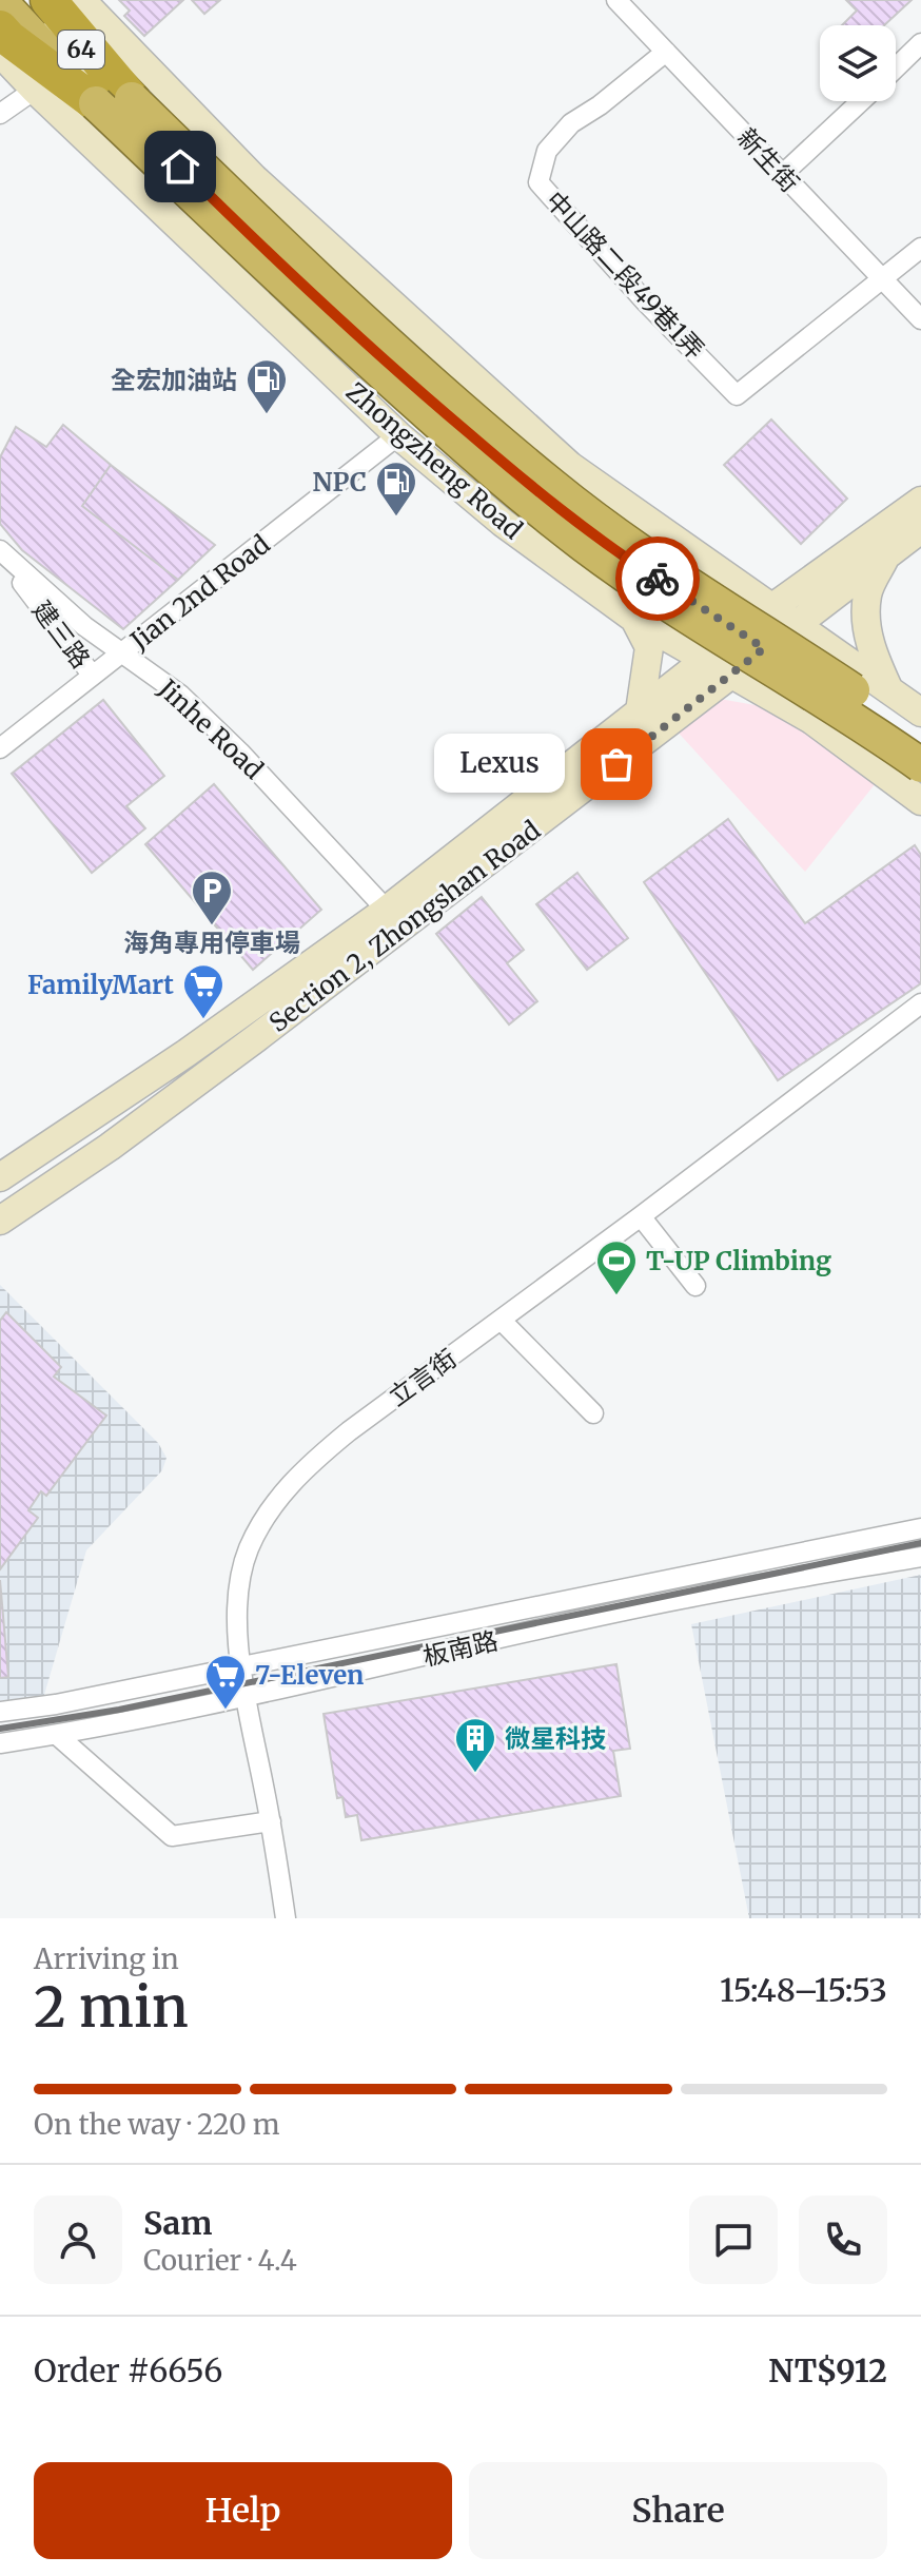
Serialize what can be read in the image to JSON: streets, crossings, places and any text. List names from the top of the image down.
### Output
{
  "streets": {
    "highway": ["64"],
    "main road": ["Zhongzheng Road", "Section 2, Zhongshan Road"],
    "street": [
      "新生街",
      "中山路二段49巷1弄",
      "Jian 2nd Road",
      "建三路",
      "Jinhe Road",
      "立言街",
      "板南路"
    ]
  },
  "crossings": [
    ["新生街", "中山路二段49巷1弄"],
    ["Zhongzheng Road", "Jian 2nd Road"],
    ["Zhongzheng Road", "Section 2, Zhongshan Road"],
    ["Jian 2nd Road", "建三路"],
    ["Jian 2nd Road", "Jinhe Road"],
    ["建三路", "Jinhe Road"],
    ["Jinhe Road", "Section 2, Zhongshan Road"],
    ["立言街", "板南路"]
  ],
  "places": {
    "fuel station": ["全宏加油站", "NPC"],
    "other": ["Lexus"],
    "parking": ["海角專用停車場"],
    "supermarket": ["FamilyMart", "7-Eleven"],
    "sports": ["T-UP Climbing"],
    "building": ["微星科技"]
  },
  "page": {
    "bubble": "Lexus",
    "heading": ["2 min", "Arriving in", "15:48–15:53"],
    "panel": [
      "Sam",
      "Courier · 4.4",
      "Order #6656",
      "NT$912"
    ],
    "bar": "On the way · 220 m",
    "buttons": ["Help", "Share"]
  }
}
